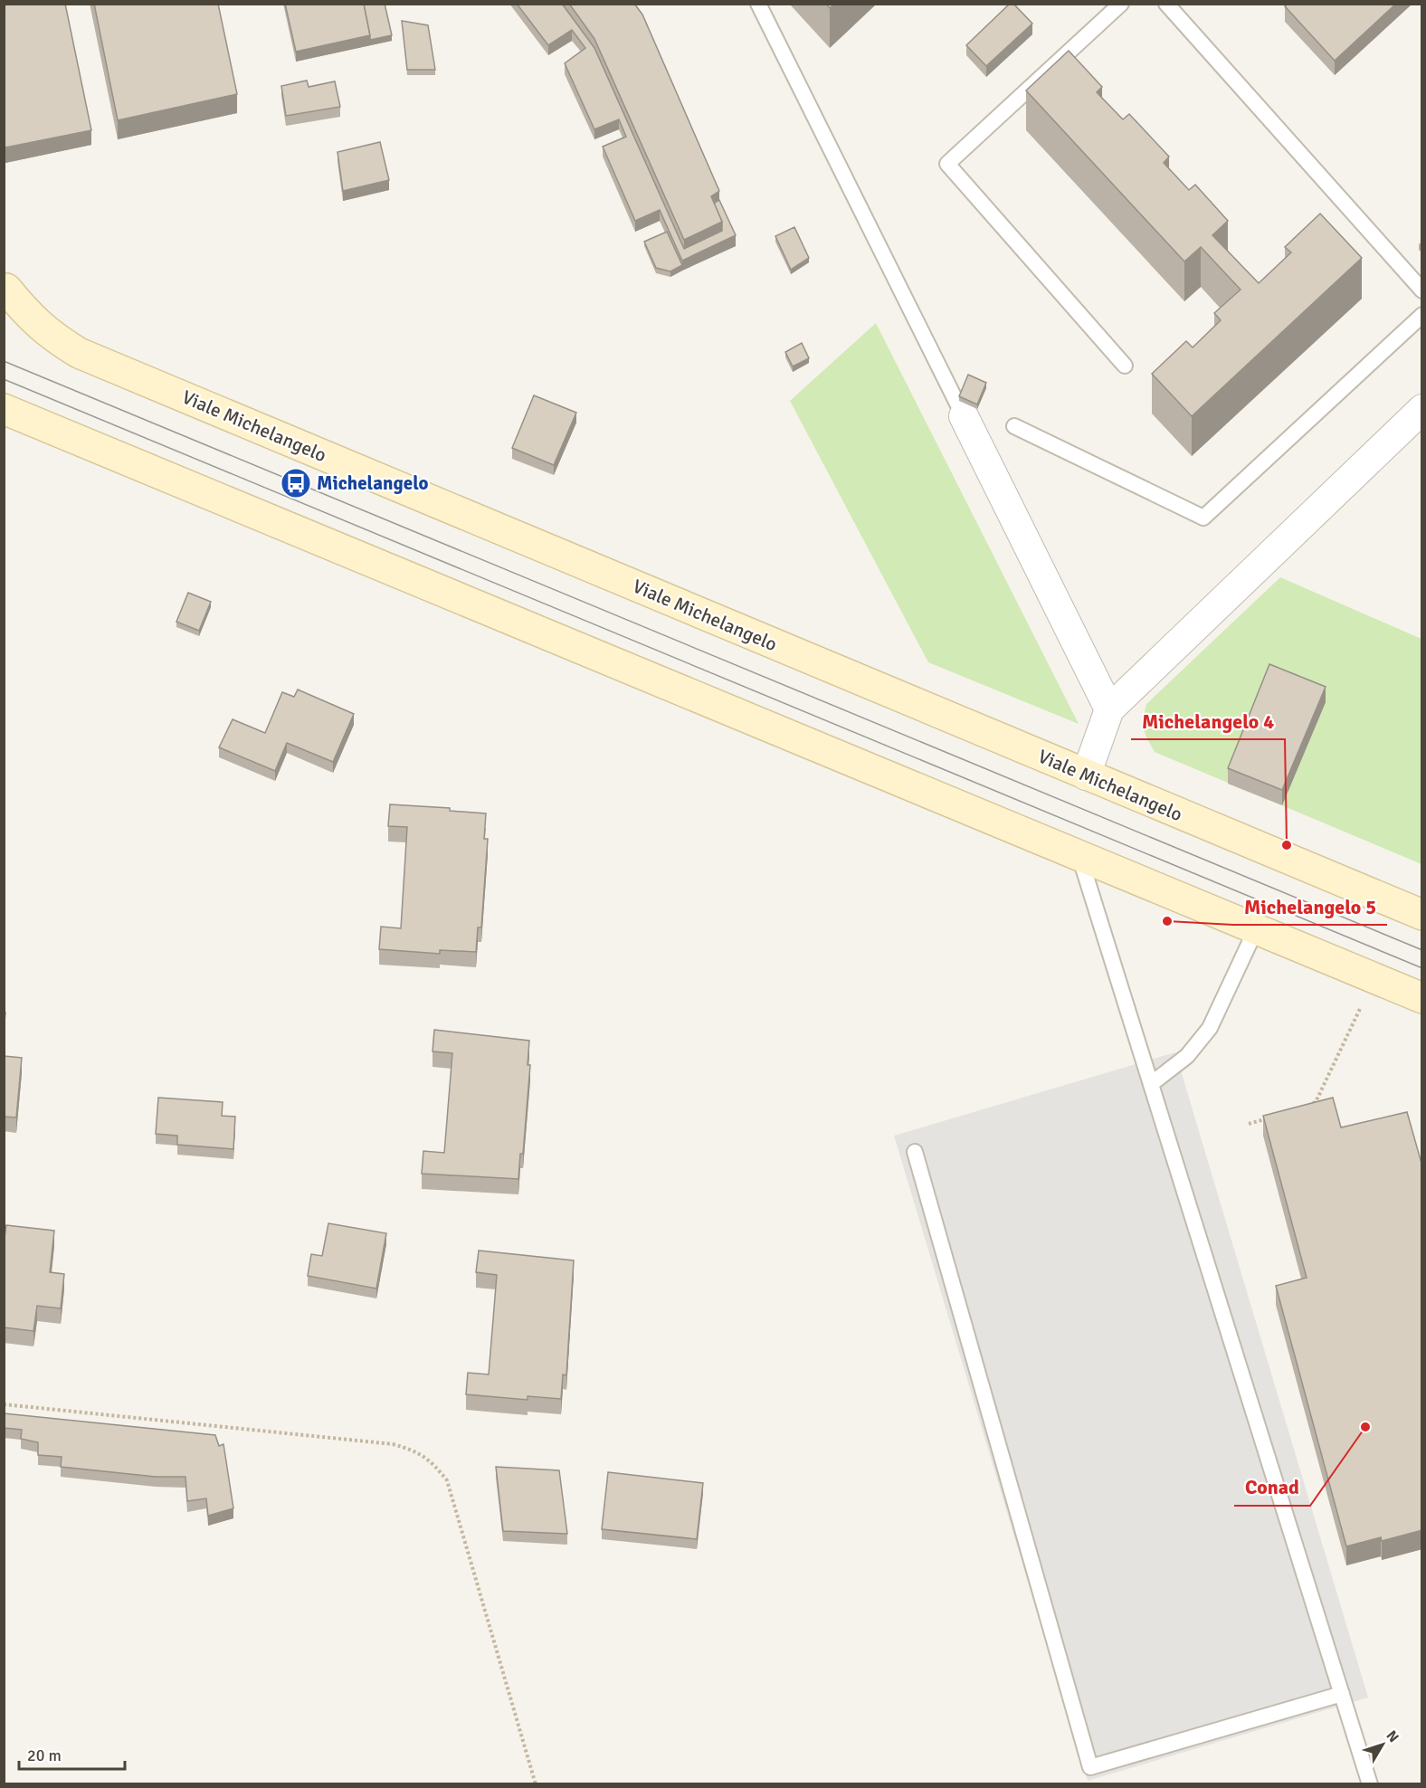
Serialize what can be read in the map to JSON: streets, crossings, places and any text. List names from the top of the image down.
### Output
{
  "streets": {
    "street": ["Viale Michelangelo"]
  },
  "places": {
    "bus stop": ["Michelangelo"],
    "other": ["Michelangelo 4", "Michelangelo 5", "Conad"]
  },
  "scale_bar": "20 m",
  "north": "top right"
}
